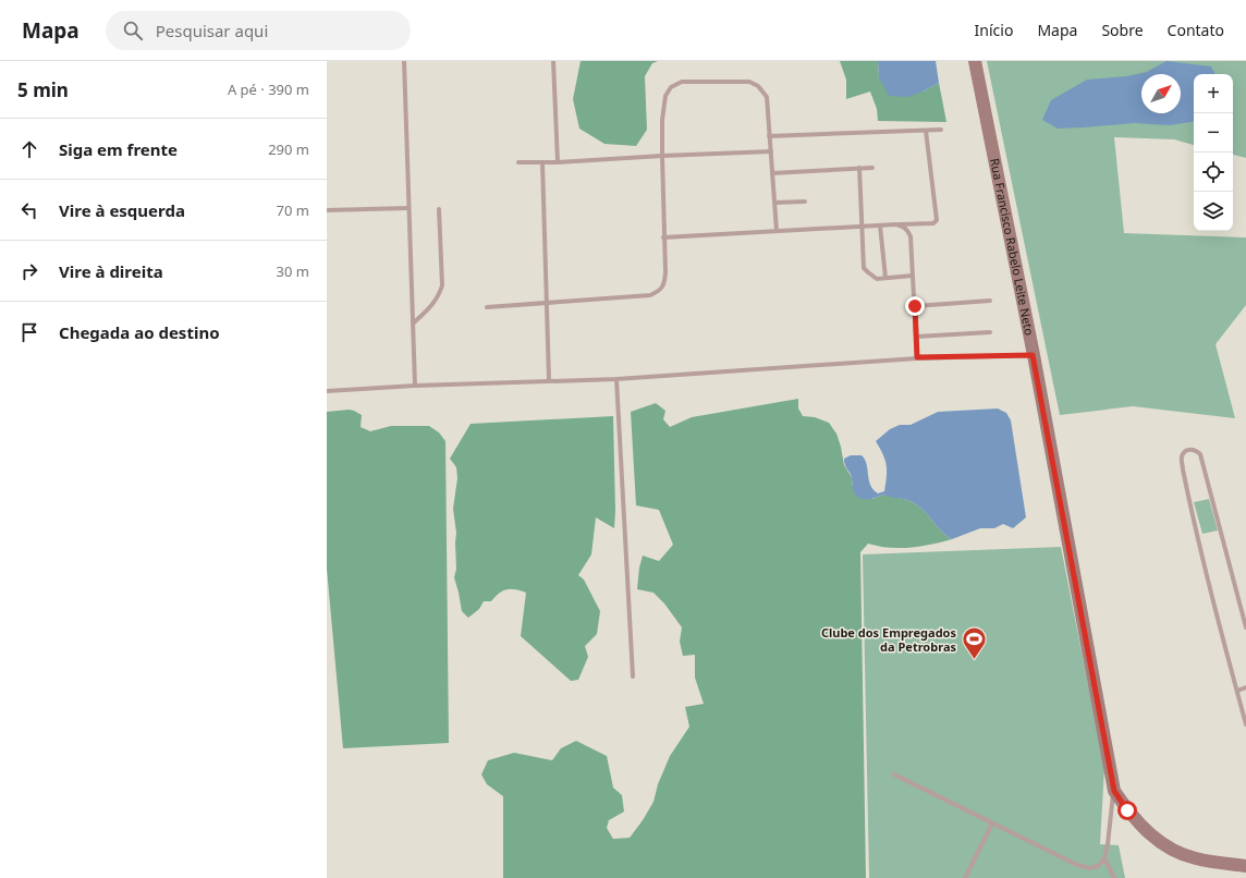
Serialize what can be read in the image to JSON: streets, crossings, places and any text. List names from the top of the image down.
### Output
{
  "streets": {
    "street": ["Rua Francisco Rabelo Leite Neto"]
  },
  "places": {
    "sports": ["Clube dos Empregados da Petrobras"]
  },
  "north": "top right",
  "page": {
    "header": "Mapa",
    "search": "Pesquisar aqui",
    "nav": [
      "Início",
      "Mapa",
      "Sobre",
      "Contato"
    ],
    "heading": ["5 min", "A pé · 390 m"],
    "map_buttons": ["+", "−"],
    "list": [
      ["Siga em frente", "290 m"],
      ["Vire à esquerda", "70 m"],
      ["Vire à direita", "30 m"],
      "Chegada ao destino"
    ]
  }
}
